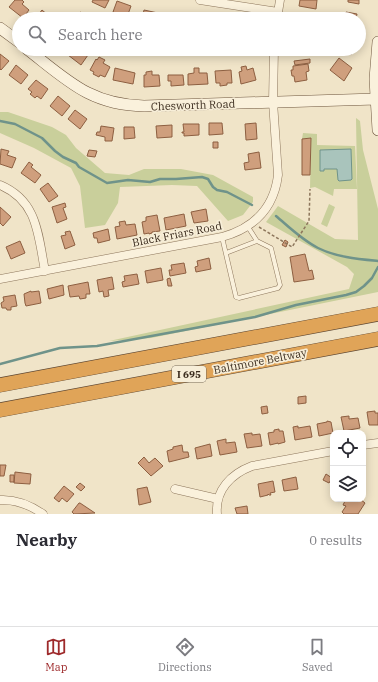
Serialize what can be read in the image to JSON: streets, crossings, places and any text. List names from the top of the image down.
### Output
{
  "streets": {
    "highway": ["Baltimore Beltway", "I 695"],
    "street": ["Chesworth Road", "Black Friars Road"]
  },
  "crossings": [
    ["Chesworth Road", "Black Friars Road"]
  ],
  "page": {
    "search": "Search here",
    "heading": ["Nearby", "0 results"],
    "nav": ["Map", "Directions", "Saved"]
  }
}
